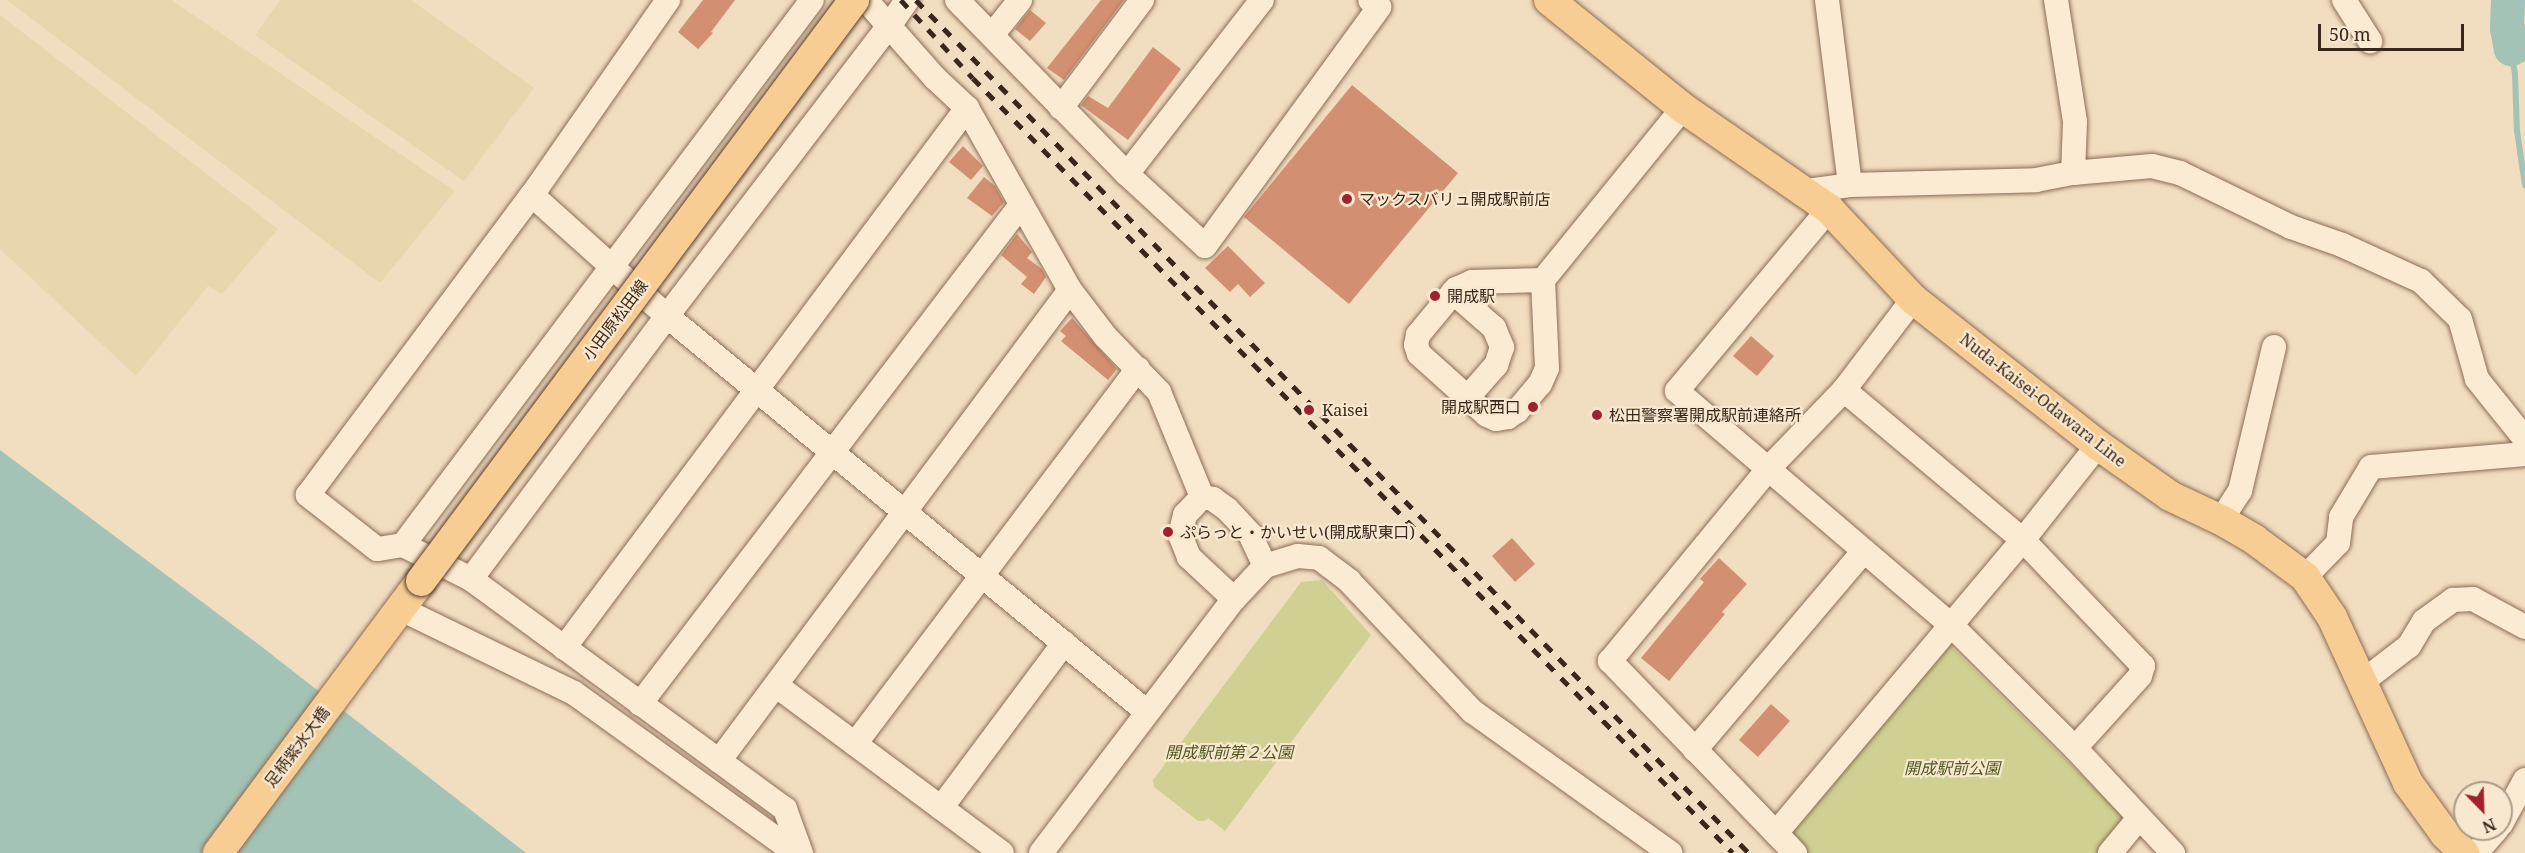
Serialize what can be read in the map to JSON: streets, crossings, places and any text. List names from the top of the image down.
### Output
{
  "streets": {
    "main road": ["小田原松田線", "Nuda-Kaisei-Odawara Line", "足柄紫水大橋"]
  },
  "crossings": [
    ["小田原松田線", "足柄紫水大橋"]
  ],
  "parks": ["開成駅前第２公園", "開成駅前公園"],
  "places": [
    "マックスバリュ開成駅前店",
    "開成駅",
    "開成駅西口",
    "Kaisei",
    "松田警察署開成駅前連絡所",
    "ぷらっと・かいせい(開成駅東口)"
  ],
  "scale_bar": "50 m",
  "north": "bottom right"
}
